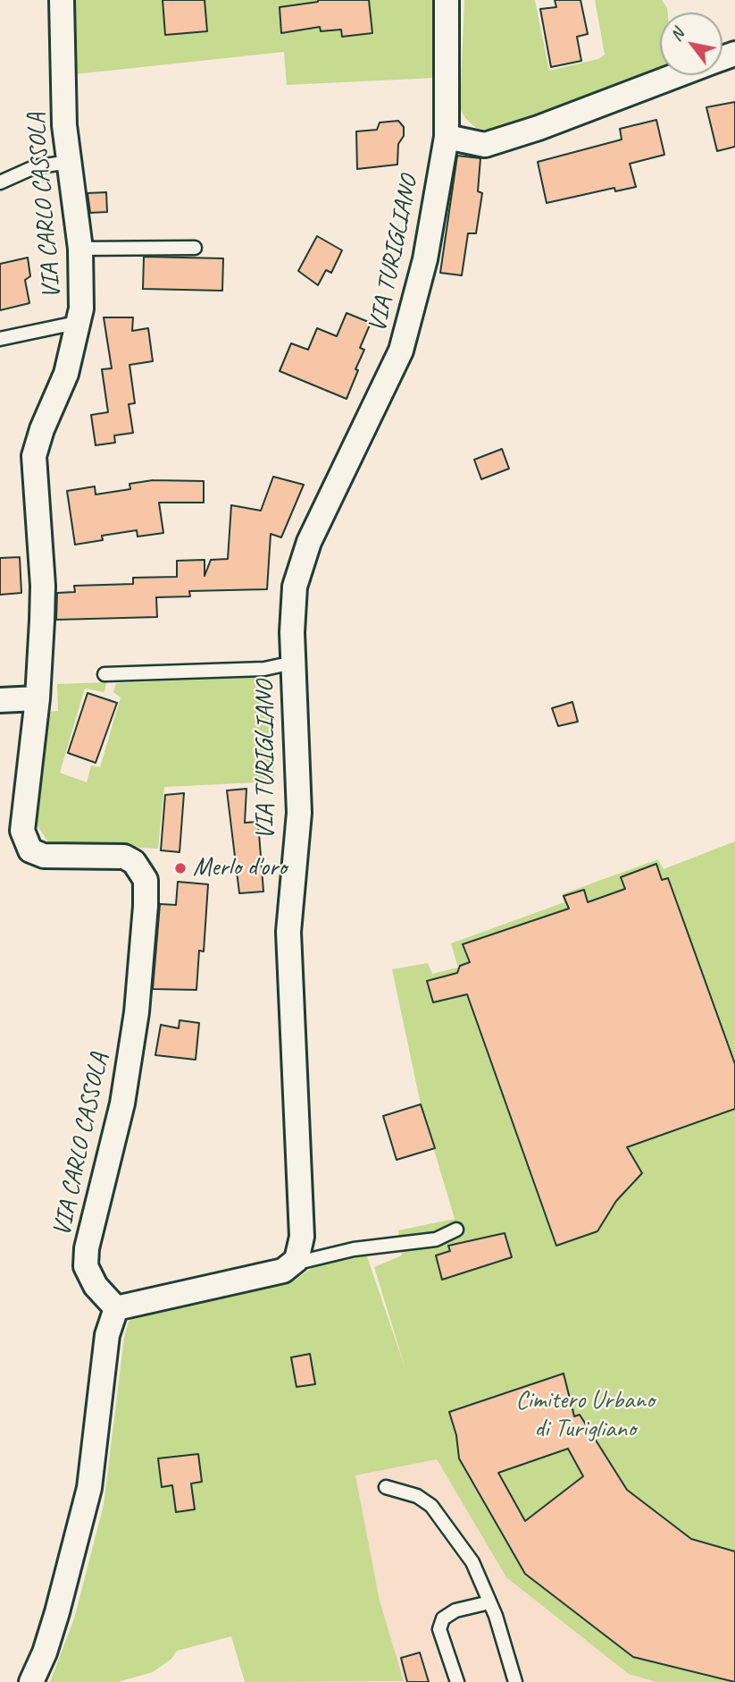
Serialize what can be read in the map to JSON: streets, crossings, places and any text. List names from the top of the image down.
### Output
{
  "streets": {
    "street": ["VIA CARLO CASSOLA", "VIA TURIGLIANO"]
  },
  "parks": ["Cimitero Urbano di Turigliano"],
  "places": ["Merlo d'oro"],
  "north": "top left"
}
